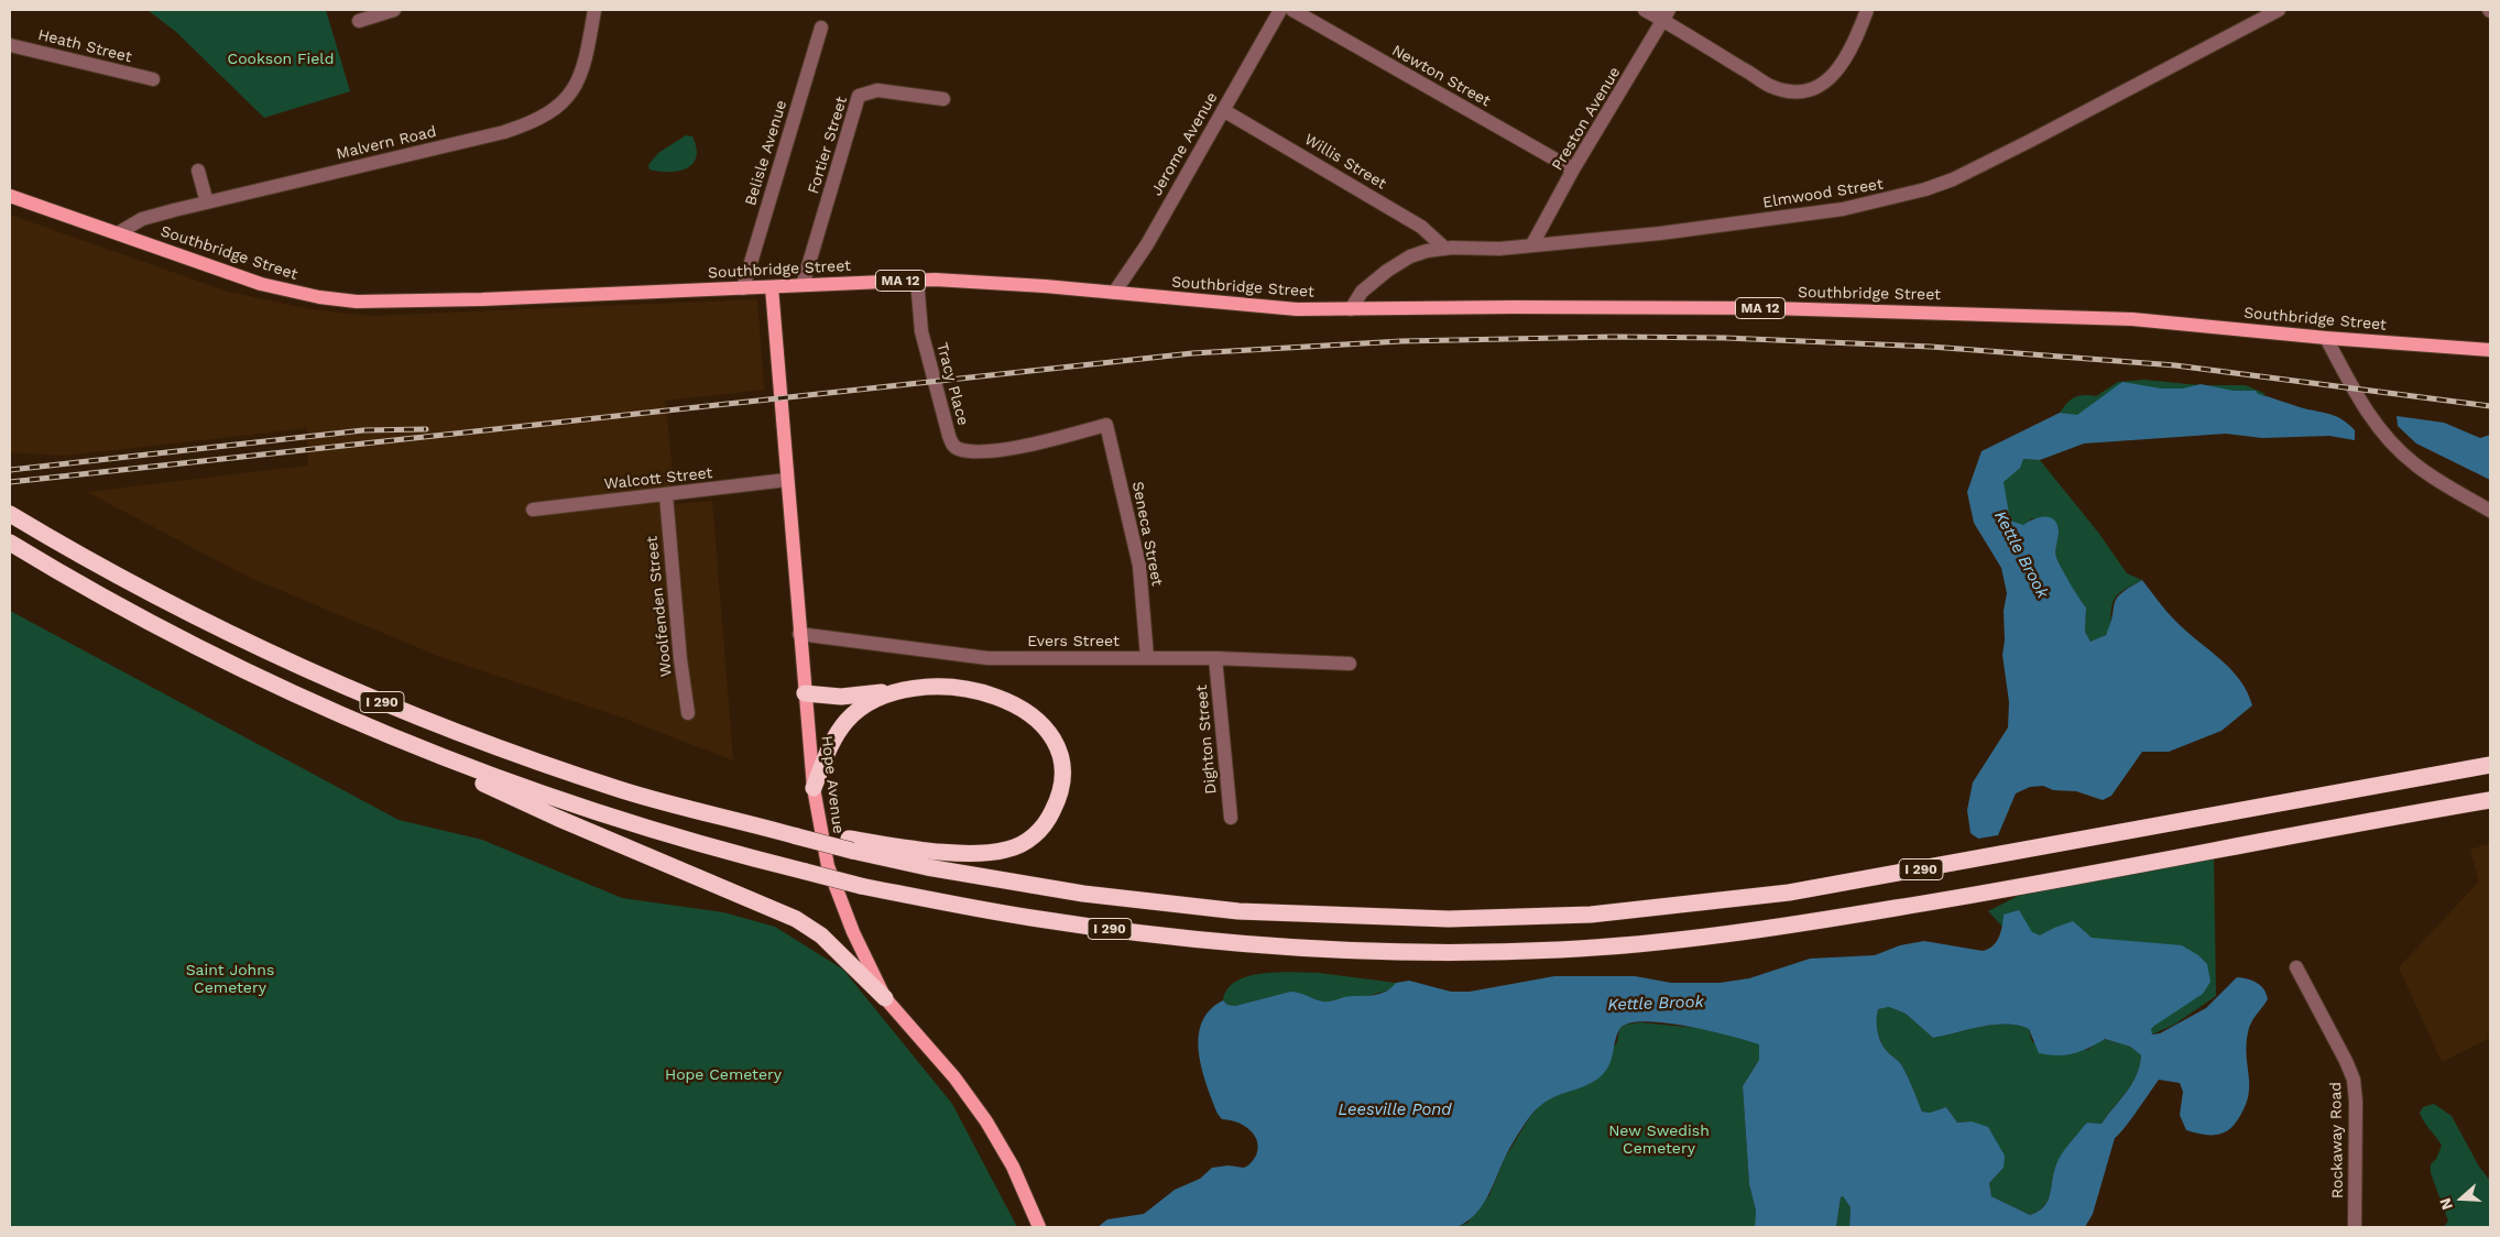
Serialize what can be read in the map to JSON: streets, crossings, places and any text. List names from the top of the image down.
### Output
{
  "streets": {
    "highway": ["I 290"],
    "main road": ["Southbridge Street", "MA 12", "Hope Avenue"],
    "street": [
      "Heath Street",
      "Newton Street",
      "Preston Avenue",
      "Malvern Road",
      "Jerome Avenue",
      "Fortier Street",
      "Belisle Avenue",
      "Willis Street",
      "Elmwood Street",
      "Tracy Place",
      "Walcott Street",
      "Seneca Street",
      "Woolfenden Street",
      "Evers Street",
      "Dighton Street",
      "Rockaway Road"
    ]
  },
  "crossings": [
    ["Newton Street", "Preston Avenue"],
    ["Preston Avenue", "Elmwood Street"],
    ["Malvern Road", "Southbridge Street"],
    ["Jerome Avenue", "Willis Street"],
    ["Jerome Avenue", "Southbridge Street"],
    ["Fortier Street", "Southbridge Street"],
    ["Belisle Avenue", "Southbridge Street"],
    ["Willis Street", "Elmwood Street"],
    ["Elmwood Street", "Southbridge Street"],
    ["Southbridge Street", "Tracy Place"],
    ["Southbridge Street", "Hope Avenue"],
    ["Tracy Place", "Seneca Street"],
    ["Walcott Street", "Woolfenden Street"],
    ["Walcott Street", "Hope Avenue"],
    ["Seneca Street", "Evers Street"],
    ["Evers Street", "Dighton Street"],
    ["Evers Street", "Hope Avenue"]
  ],
  "water": ["Kettle Brook", "Leesville Pond"],
  "parks": [
    "Cookson Field",
    "Saint Johns Cemetery",
    "Hope Cemetery",
    "New Swedish Cemetery"
  ],
  "north": "left"
}
